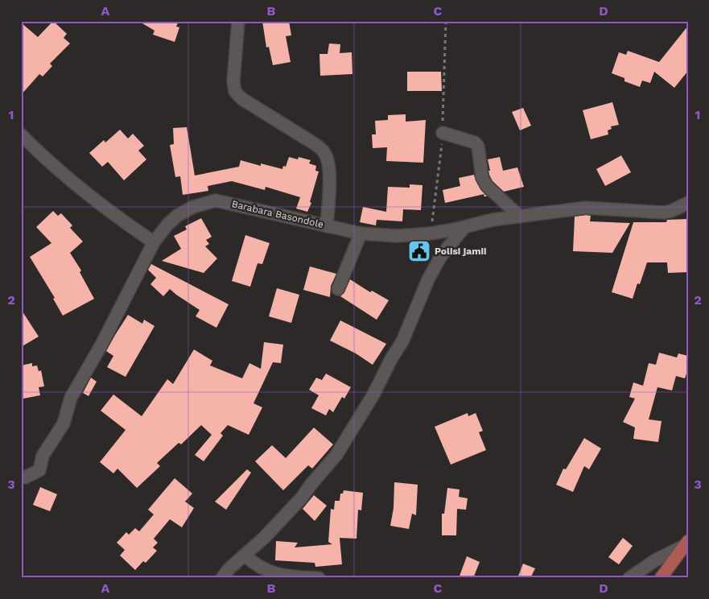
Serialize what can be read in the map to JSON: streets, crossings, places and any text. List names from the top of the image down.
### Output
{
  "streets": {
    "street": ["Barabara Basondole"]
  },
  "places": {
    "public building": ["Polisi jamii"]
  },
  "grid": {
    "columns": [
      "A",
      "B",
      "C",
      "D"
    ],
    "rows": ["1", "2", "3"]
  }
}
